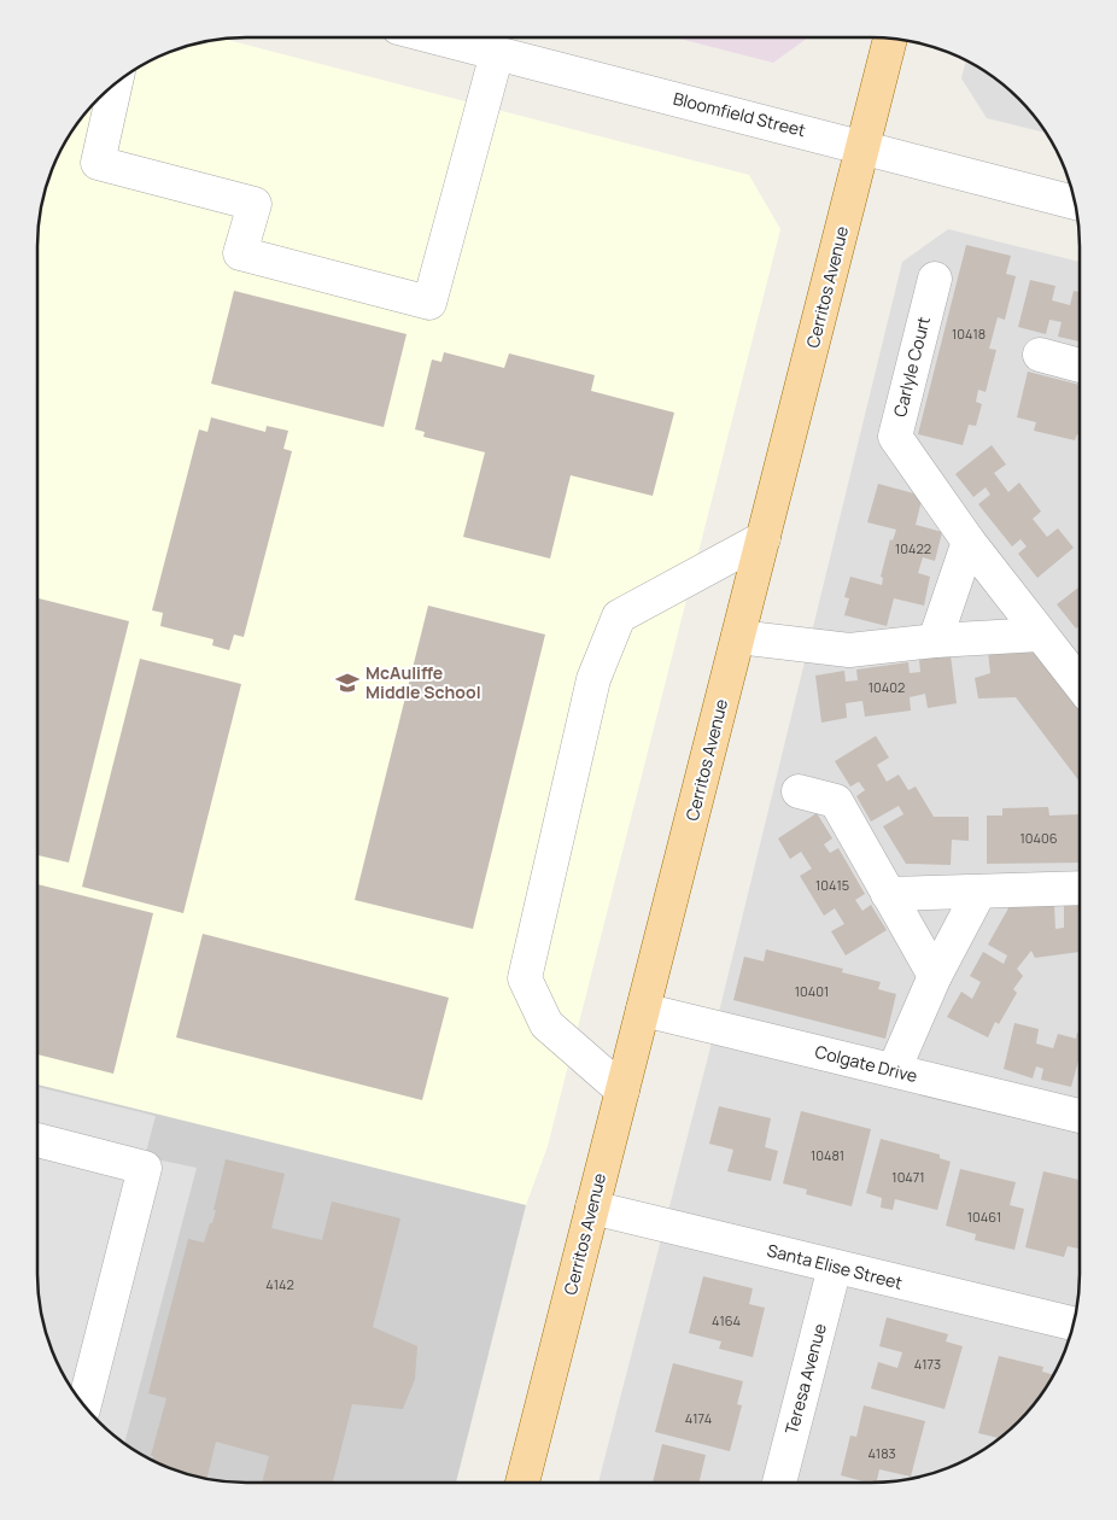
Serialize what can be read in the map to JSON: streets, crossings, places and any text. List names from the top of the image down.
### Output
{
  "streets": {
    "main road": ["Cerritos Avenue"],
    "street": [
      "Bloomfield Street",
      "Carlyle Court",
      "Colgate Drive",
      "Santa Elise Street",
      "Teresa Avenue"
    ]
  },
  "crossings": [
    ["Bloomfield Street", "Cerritos Avenue"],
    ["Cerritos Avenue", "Colgate Drive"],
    ["Cerritos Avenue", "Santa Elise Street"],
    ["Santa Elise Street", "Teresa Avenue"]
  ],
  "places": {
    "school or university": ["McAuliffe Middle School"]
  },
  "house_numbers": [
    "10418",
    "10422",
    "10402",
    "10406",
    "10415",
    "10401",
    "10481",
    "10471",
    "10461",
    "4142",
    "4164",
    "4173",
    "4174",
    "4183"
  ]
}
